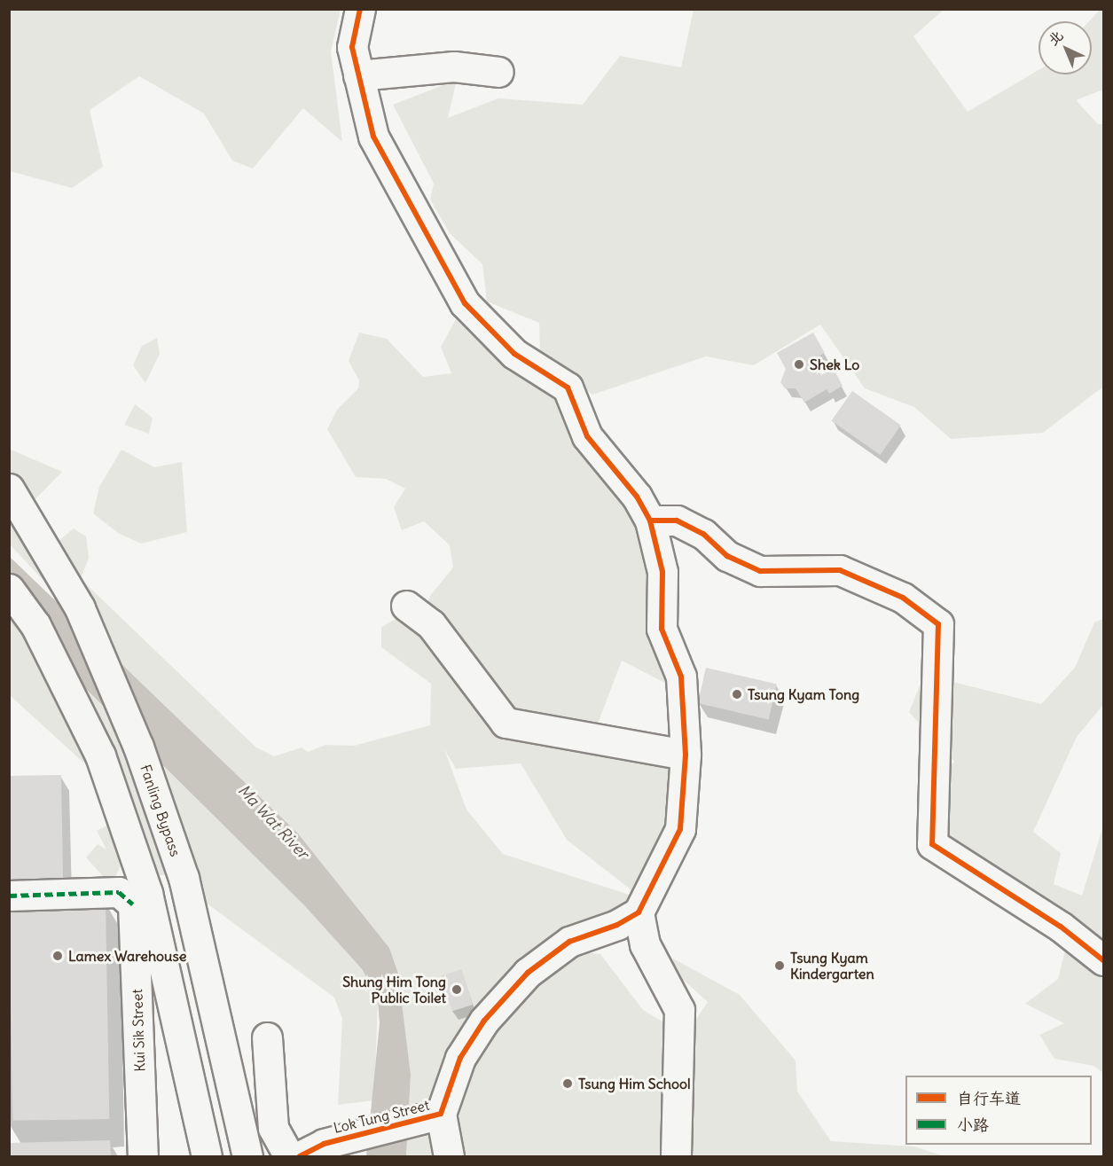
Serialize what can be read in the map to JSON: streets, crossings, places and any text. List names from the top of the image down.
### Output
{
  "streets": {
    "main road": ["Fanling Bypass", "Kui Sik Street", "Lok Tung Street"]
  },
  "water": ["Ma Wat River"],
  "places": [
    "Shek Lo",
    "Tsung Kyam Tong",
    "Lamex Warehouse",
    "Tsung Kyam Kindergarten",
    "Shung Him Tong Public Toilet",
    "Tsung Him School"
  ],
  "legend": ["自行车道", "小路"],
  "north": "top left"
}
